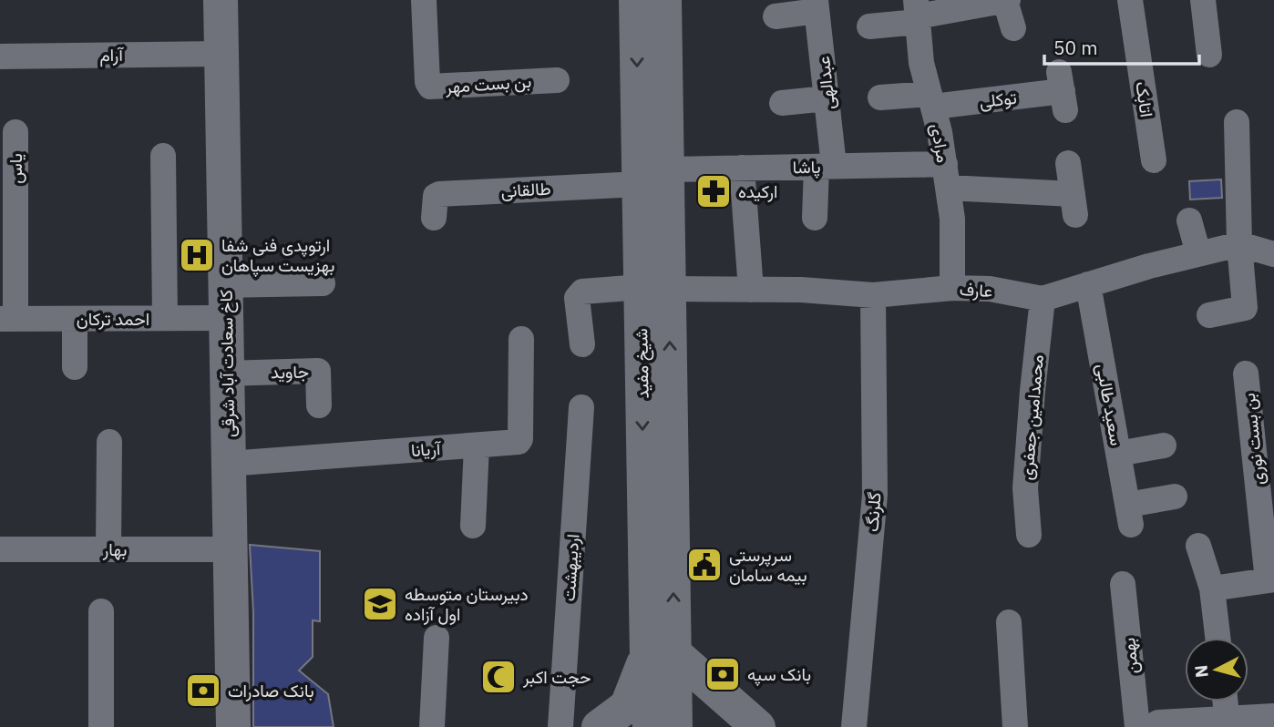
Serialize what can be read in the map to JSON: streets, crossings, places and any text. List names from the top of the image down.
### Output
{
  "streets": {
    "main road": ["کاخ سعادت آباد شرقی", "شیخ مفید"],
    "street": [
      "آرام",
      "عبدالهی",
      "بن بست مهر",
      "توکلی",
      "اتابک",
      "مرادی",
      "پاشا",
      "یاس",
      "طالقانی",
      "عارف",
      "احمد ترکان",
      "جاوید",
      "سعید طالبی",
      "محمدامین جعفری",
      "بن بست نوری",
      "آریانا",
      "گلرنگ",
      "بهار",
      "اردیبهشت",
      "بهمن"
    ]
  },
  "crossings": [
    ["آرام", "کاخ سعادت آباد شرقی"],
    ["عبدالهی", "پاشا"],
    ["توکلی", "مرادی"],
    ["مرادی", "پاشا"],
    ["مرادی", "عارف"],
    ["پاشا", "طالقانی"],
    ["پاشا", "شیخ مفید"],
    ["یاس", "احمد ترکان"],
    ["طالقانی", "شیخ مفید"],
    ["عارف", "شیخ مفید"],
    ["عارف", "سعید طالبی"],
    ["عارف", "محمدامین جعفری"],
    ["عارف", "گلرنگ"],
    ["احمد ترکان", "کاخ سعادت آباد شرقی"],
    ["کاخ سعادت آباد شرقی", "جاوید"],
    ["کاخ سعادت آباد شرقی", "آریانا"],
    ["کاخ سعادت آباد شرقی", "بهار"]
  ],
  "places": {
    "pharmacy": ["ارکیده"],
    "hospital": ["ارتوپدی فنی شفا بهزیست سپاهان"],
    "public building": ["سرپرستی بیمه سامان"],
    "school or university": ["دبیرستان متوسطه اول آزاده"],
    "bank": ["بانک سپه", "بانک صادرات"],
    "mosque": ["حجت اکبر"]
  },
  "scale_bar": "50 m",
  "north": "left"
}
